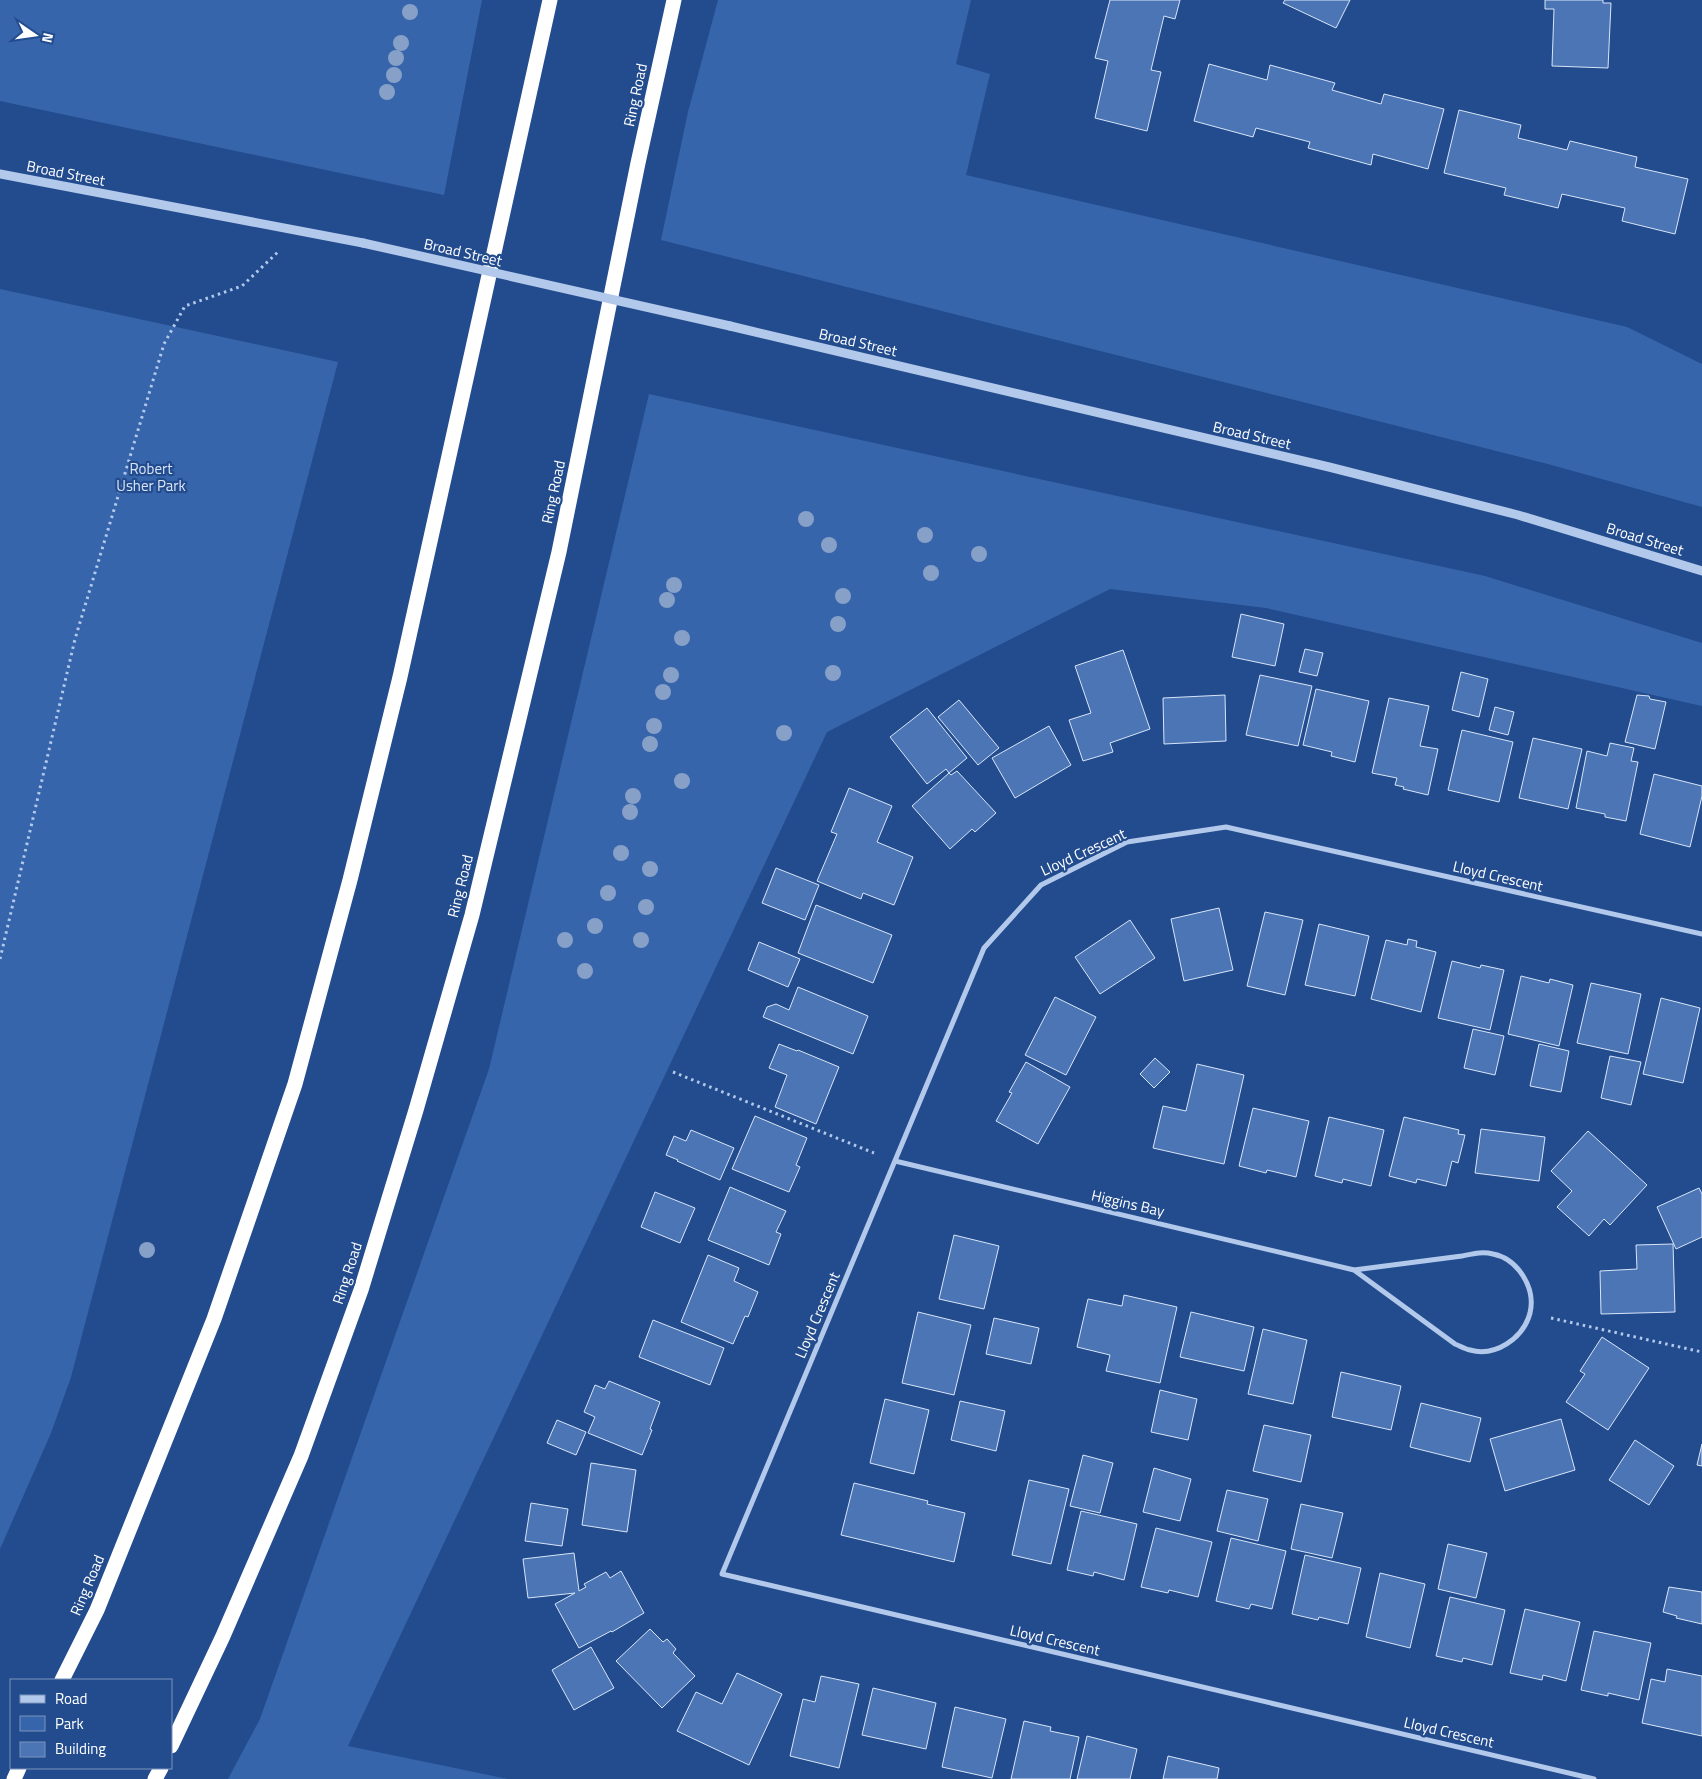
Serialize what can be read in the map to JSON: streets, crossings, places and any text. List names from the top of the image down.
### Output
{
  "streets": {
    "highway": ["Ring Road"],
    "street": ["Broad Street", "Lloyd Crescent", "Higgins Bay"]
  },
  "crossings": [
    ["Lloyd Crescent", "Higgins Bay"]
  ],
  "parks": ["Robert Usher Park"],
  "legend": ["Road", "Park", "Building"],
  "north": "right"
}
